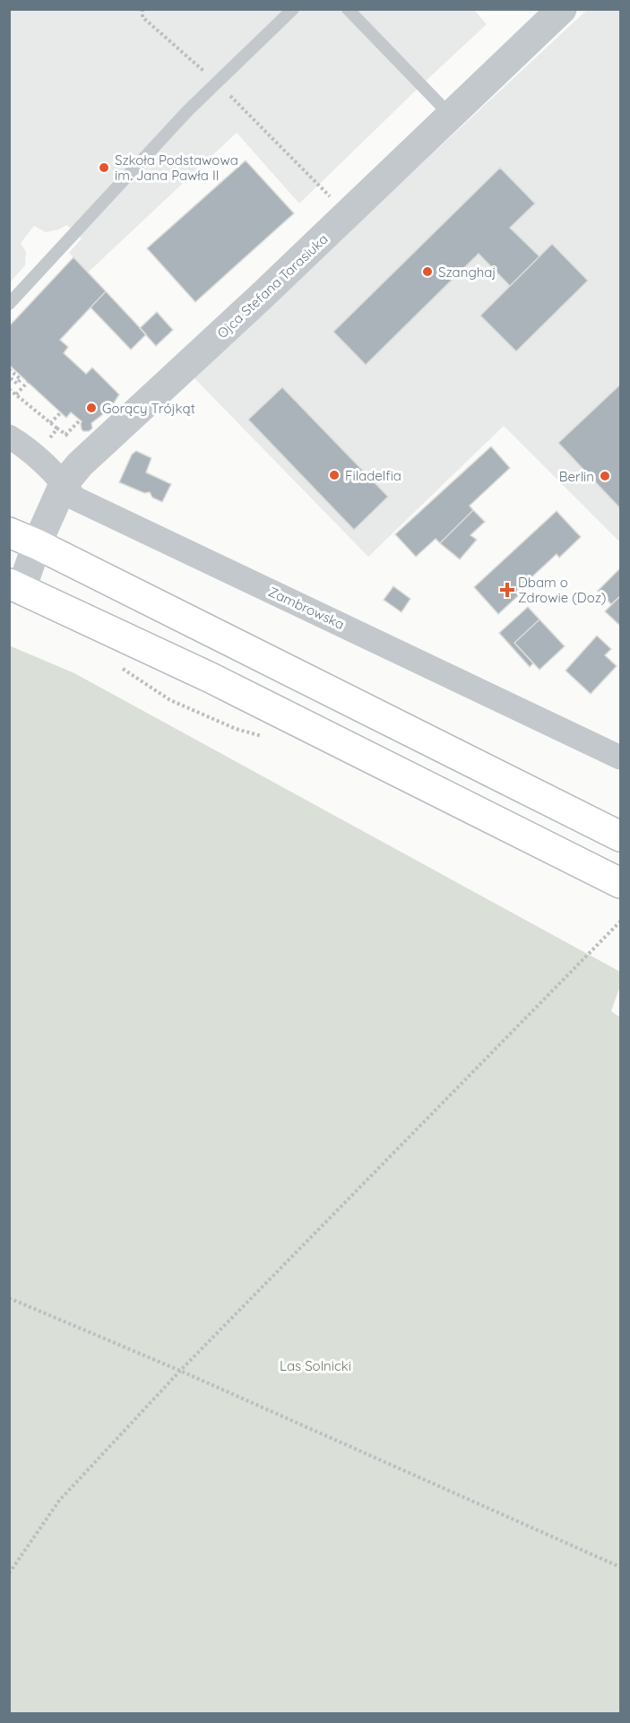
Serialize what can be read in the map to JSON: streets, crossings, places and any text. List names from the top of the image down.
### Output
{
  "streets": {
    "street": ["Ojca Stefana Tarasiuka", "Zambrowska"]
  },
  "crossings": [
    ["Ojca Stefana Tarasiuka", "Zambrowska"]
  ],
  "parks": ["Las Solnicki"],
  "places": {
    "other": [
      "Szkoła Podstawowa im. Jana Pawła II",
      "Szanghaj",
      "Gorący Trójkąt",
      "Filadelfia",
      "Berlin"
    ],
    "health": ["Dbam o Zdrowie (Doz)"]
  }
}
